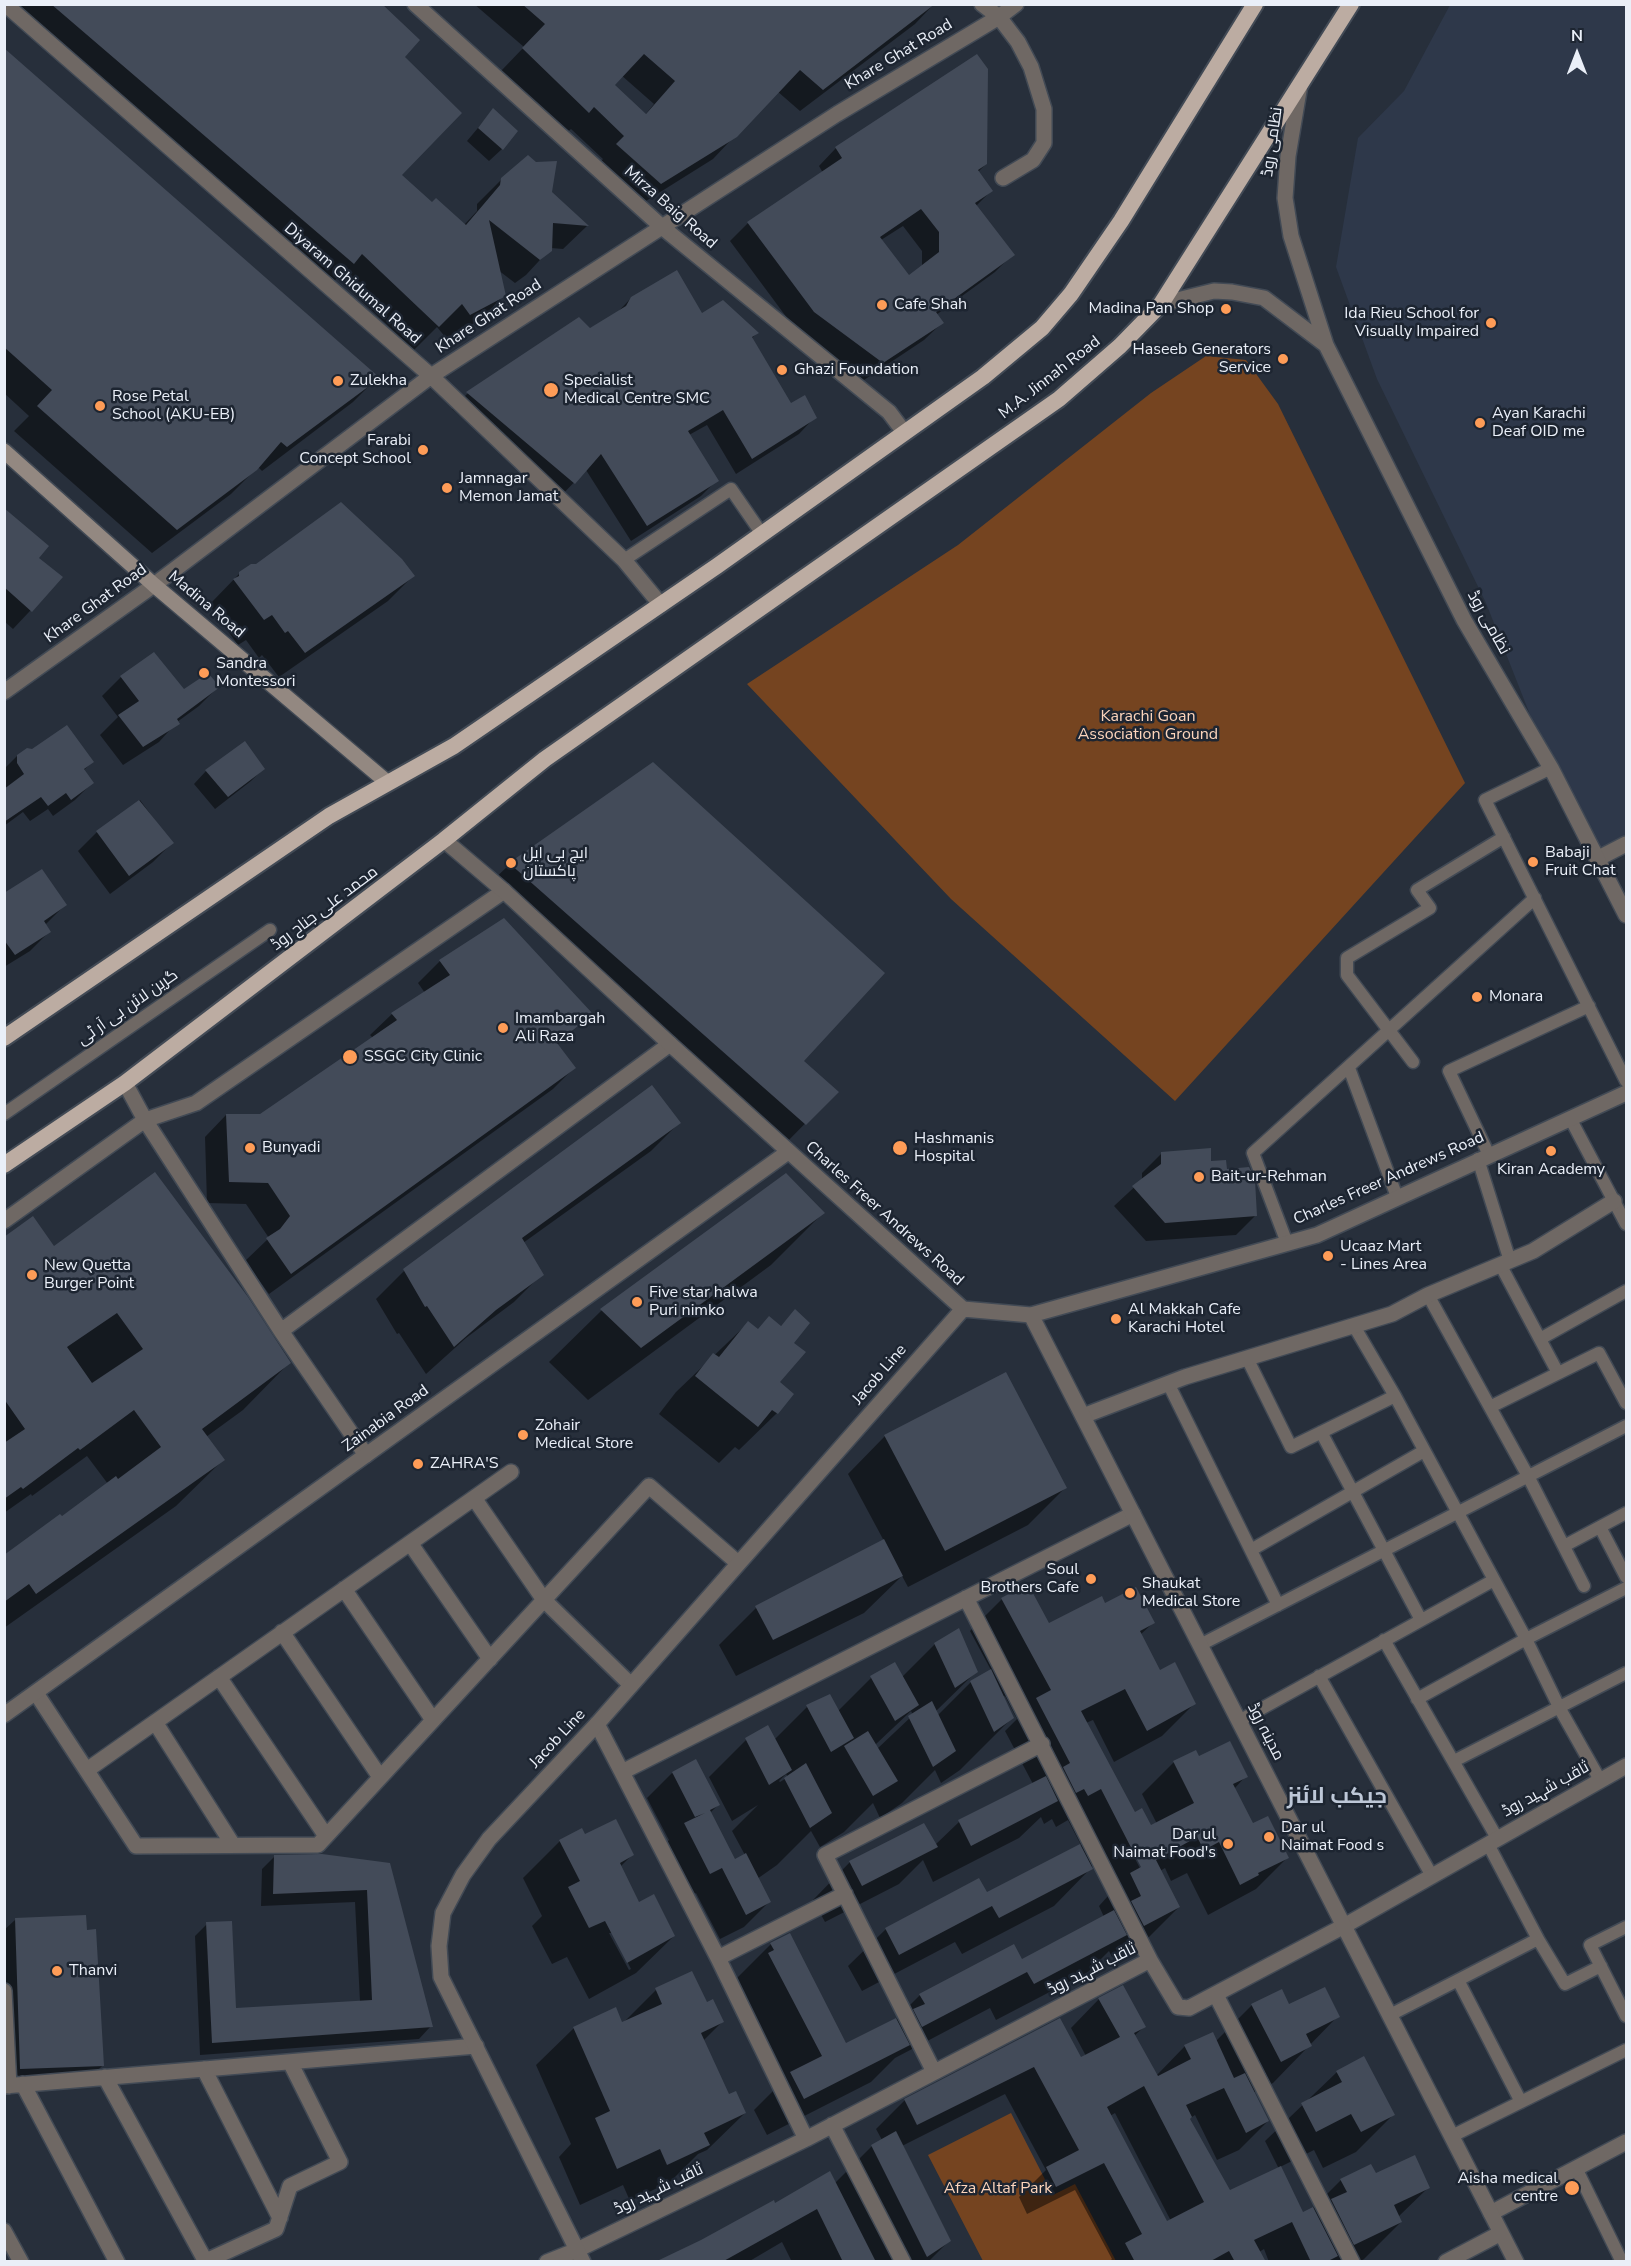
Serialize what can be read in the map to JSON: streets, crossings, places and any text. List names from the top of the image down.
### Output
{
  "streets": {
    "highway": ["M.A. Jinnah Road", "محمد علی جناح روڈ"],
    "main road": ["Madina Road"],
    "street": [
      "Khare Ghat Road",
      "نظامی روڈ",
      "Mirza Baig Road",
      "Diyaram Ghidumal Road",
      "Charles Freer Andrews Road",
      "Jacob Line",
      "Zainabia Road",
      "مدینہ روڈ",
      "ثاقب شہید روڈ"
    ],
    "lane": ["گرین لائن بی آر ٹی"]
  },
  "crossings": [
    ["Khare Ghat Road", "Mirza Baig Road"],
    ["Khare Ghat Road", "Diyaram Ghidumal Road"],
    ["Khare Ghat Road", "Madina Road"],
    ["نظامی روڈ", "M.A. Jinnah Road"],
    ["M.A. Jinnah Road", "محمد علی جناح روڈ"],
    ["محمد علی جناح روڈ", "Charles Freer Andrews Road"],
    ["Charles Freer Andrews Road", "Jacob Line"],
    ["Charles Freer Andrews Road", "Zainabia Road"],
    ["Charles Freer Andrews Road", "مدینہ روڈ"],
    ["Jacob Line", "ثاقب شہید روڈ"],
    ["مدینہ روڈ", "ثاقب شہید روڈ"]
  ],
  "districts": ["جیکب لائنز"],
  "parks": ["Karachi Goan Association Ground", "Afza Altaf Park"],
  "places": [
    "Cafe Shah",
    "Madina Pan Shop",
    "Ida Rieu School for Visually Impaired",
    "Haseeb Generators Service",
    "Ghazi Foundation",
    "Zulekha",
    "Specialist Medical Centre SMC",
    "Rose Petal School (AKU-EB)",
    "Ayan Karachi Deaf OID me",
    "Farabi Concept School",
    "Jamnagar Memon Jamat",
    "Sandra Montessori",
    "Babaji Fruit Chat",
    "ایچ بی ایل پاکستان",
    "Monara",
    "Imambargah Ali Raza",
    "SSGC City Clinic",
    "Bunyadi",
    "Hashmanis Hospital",
    "Kiran Academy",
    "Bait-ur-Rehman",
    "Ucaaz Mart - Lines Area",
    "New Quetta Burger Point",
    "Five star halwa Puri nimko",
    "Al Makkah Cafe Karachi Hotel",
    "Zohair Medical Store",
    "ZAHRA'S",
    "Soul Brothers Cafe",
    "Shaukat Medical Store",
    "Dar ul Naimat Food s",
    "Dar ul Naimat Food's",
    "Thanvi",
    "Aisha medical centre"
  ],
  "north": "top"
}
